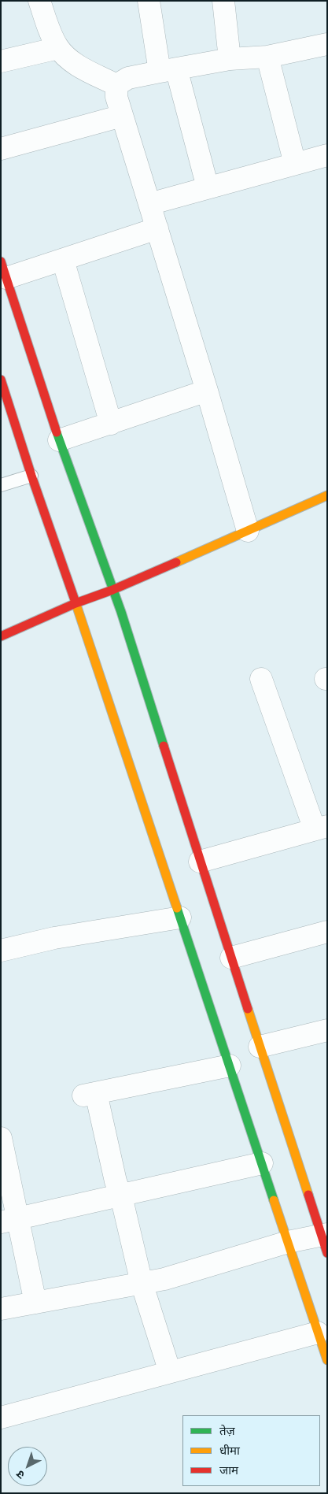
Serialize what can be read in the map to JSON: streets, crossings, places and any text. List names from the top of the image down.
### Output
{
  "legend": ["तेज़", "धीमा", "जाम"],
  "north": "bottom left"
}
